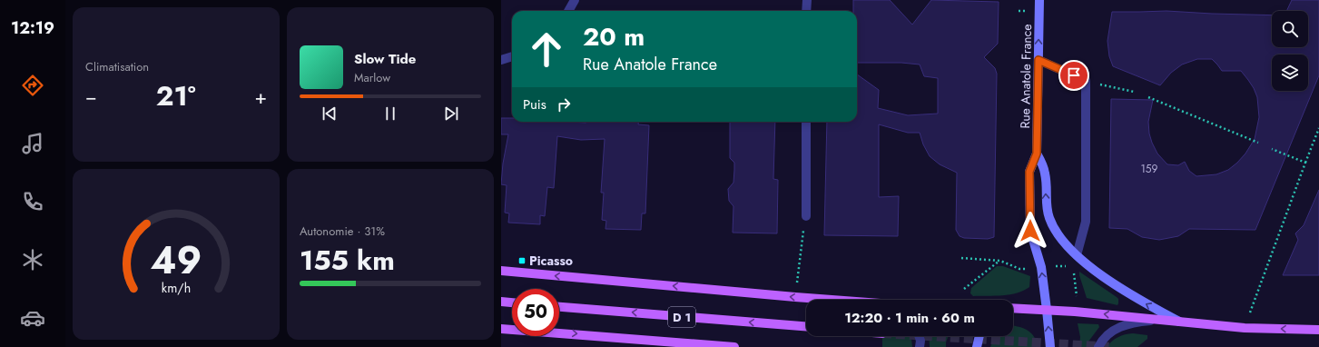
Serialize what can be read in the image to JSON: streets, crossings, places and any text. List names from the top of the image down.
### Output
{
  "streets": {
    "main road": ["Rue Anatole France", "D 1"]
  },
  "one_way": ["Rue Anatole France"],
  "places": {
    "transit": ["Picasso"]
  },
  "house_numbers": ["159"],
  "page": {
    "tabs": "12:19",
    "tile": [
      "Climatisation",
      ["Autonomie · 31%", "155 km"]
    ],
    "turn": ["20 m", "Rue Anatole France"],
    "song": ["Slow Tide", "Marlow"],
    "heat": ["−", "21°", "+"],
    "then": "Puis",
    "limit": "50",
    "trip": "12:20 · 1 min · 60 m",
    "gauge": ["49", "km/h"]
  }
}
